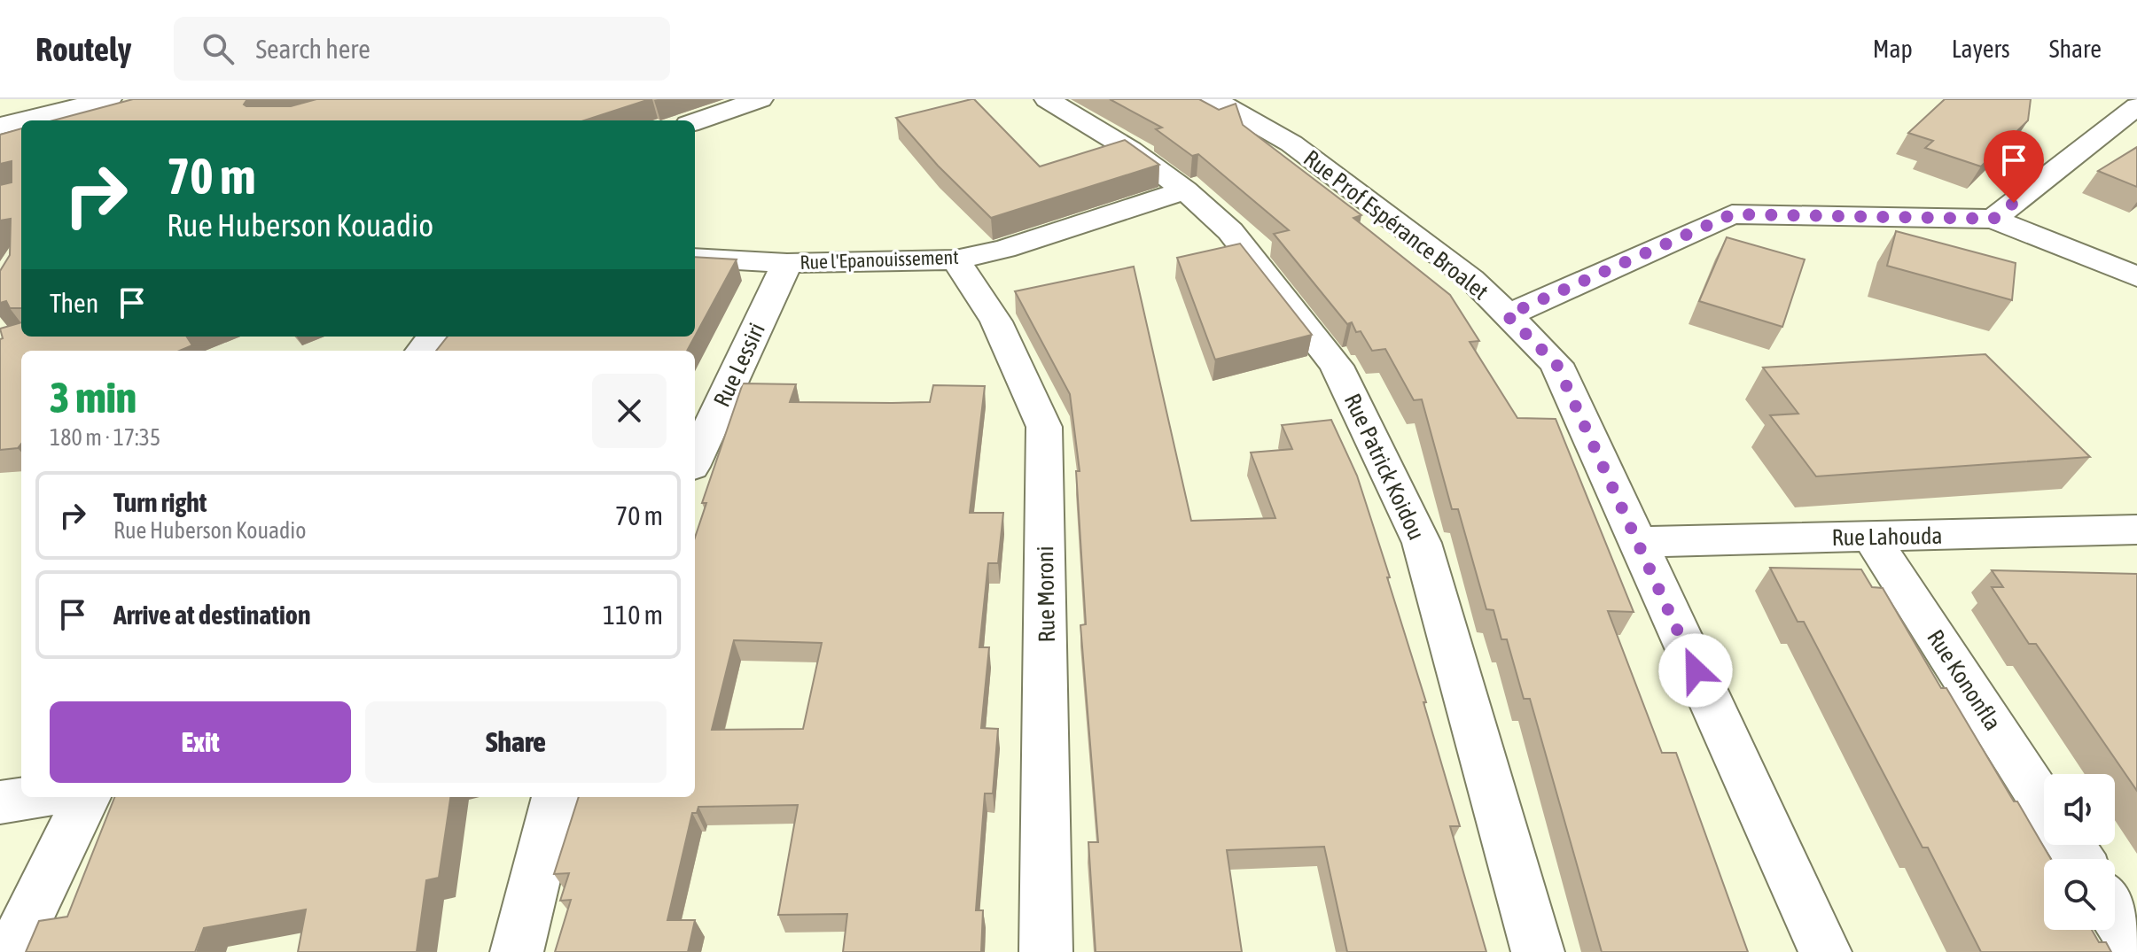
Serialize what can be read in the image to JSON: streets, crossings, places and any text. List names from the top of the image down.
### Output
{
  "streets": {
    "street": [
      "Rue Prof Espérance Broalet",
      "Rue l'Epanouissement",
      "Rue Lessiri",
      "Rue Patrick Koidou",
      "Rue Lahouda",
      "Rue Moroni",
      "Rue Kononfla"
    ]
  },
  "crossings": [
    ["Rue Prof Espérance Broalet", "Rue Lahouda"],
    ["Rue l'Epanouissement", "Rue Lessiri"],
    ["Rue l'Epanouissement", "Rue Patrick Koidou"],
    ["Rue l'Epanouissement", "Rue Moroni"],
    ["Rue Lahouda", "Rue Kononfla"]
  ],
  "page": {
    "header": "Routely",
    "search": "Search here",
    "nav": ["Map", "Layers", "Share"],
    "turn": ["70 m", "Rue Huberson Kouadio"],
    "then": "Then",
    "heading": ["3 min", "180 m · 17:35"],
    "list": [
      {
        "name": "Turn right",
        "note": "Rue Huberson Kouadio",
        "value": "70 m"
      },
      {
        "name": "Arrive at destination",
        "value": "110 m"
      }
    ],
    "buttons": ["Exit", "Share"]
  }
}
